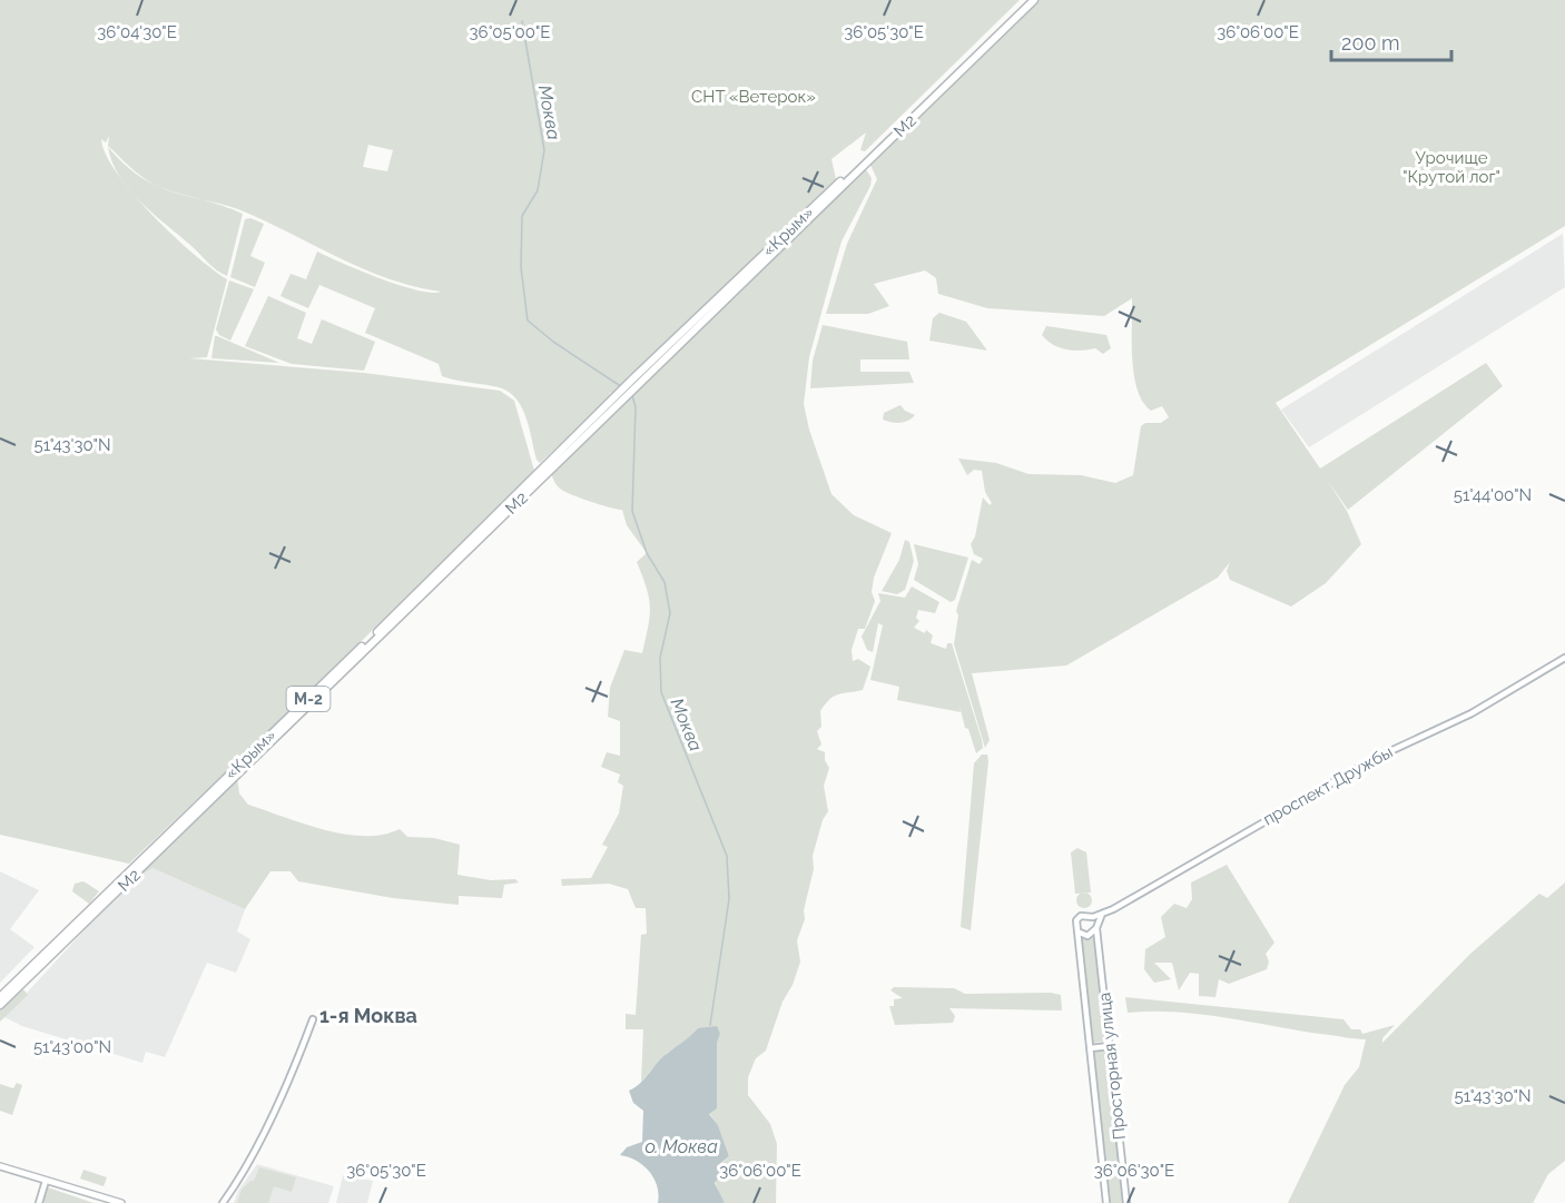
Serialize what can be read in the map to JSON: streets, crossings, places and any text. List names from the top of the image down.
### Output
{
  "streets": {
    "highway": ["М2", "«Крым»", "М-2"],
    "main road": ["проспект Дружбы", "Просторная улица"]
  },
  "crossings": [
    ["проспект Дружбы", "Просторная улица"]
  ],
  "districts": ["1-я Моква"],
  "water": ["Моква", "о. Моква"],
  "parks": ["СНТ «Ветерок»", "Урочище \"Крутой лог\""],
  "scale_bar": "200 m",
  "coordinates": [
    "36°04'30\"E",
    "36°05'00\"E",
    "36°05'30\"E",
    "36°06'00\"E",
    "51°43'30\"N",
    "51°44'00\"N",
    "51°43'00\"N",
    "36°06'30\"E"
  ]
}
